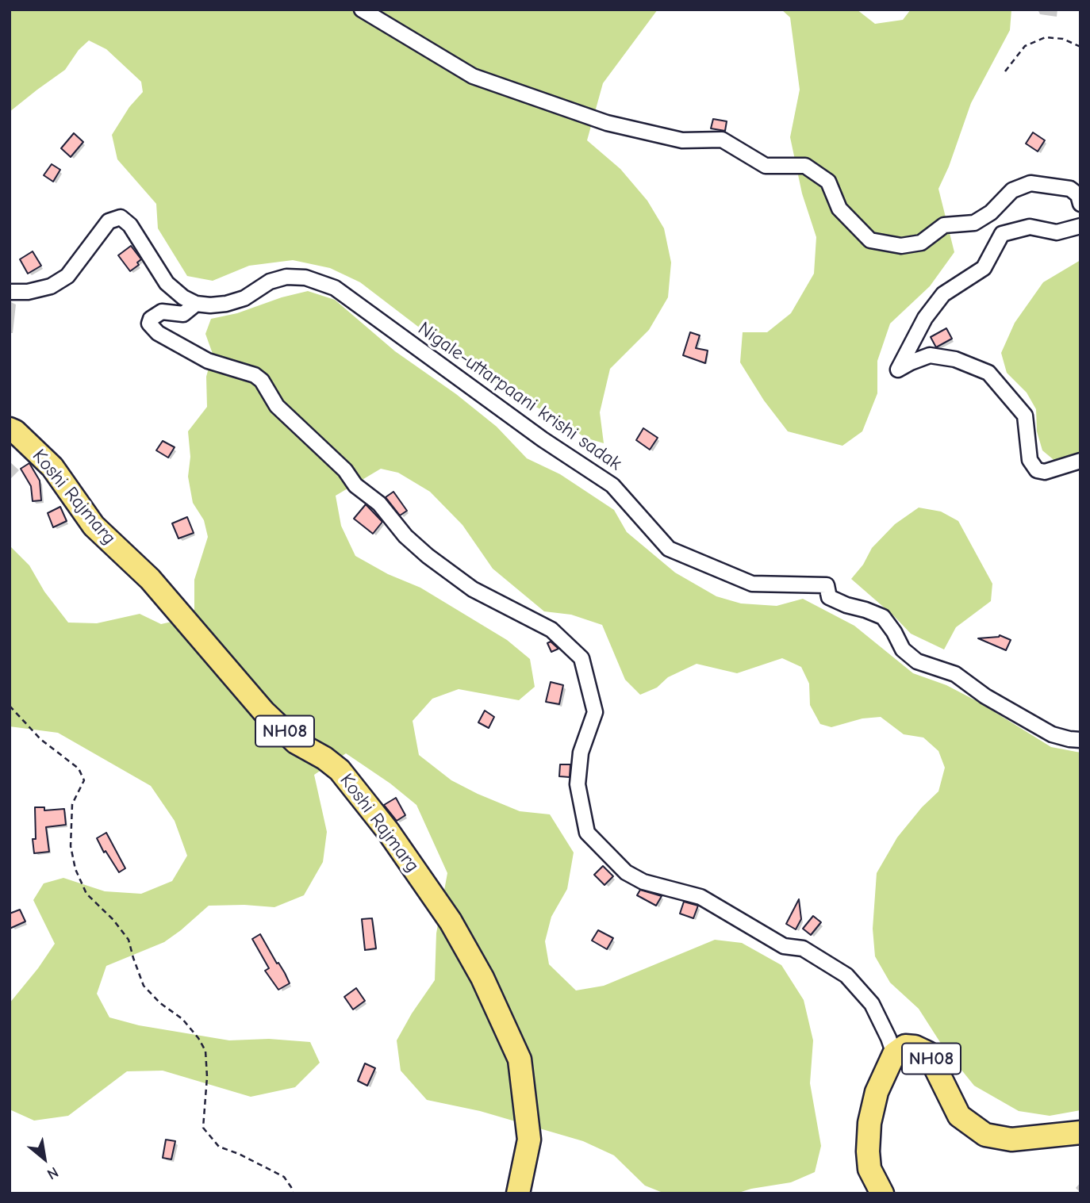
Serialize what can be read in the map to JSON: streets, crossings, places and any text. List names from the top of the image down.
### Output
{
  "streets": {
    "main road": ["Koshi Rajmarg", "NH08"],
    "street": ["Nigale-uttarpaani krishi sadak"]
  },
  "north": "bottom right"
}
